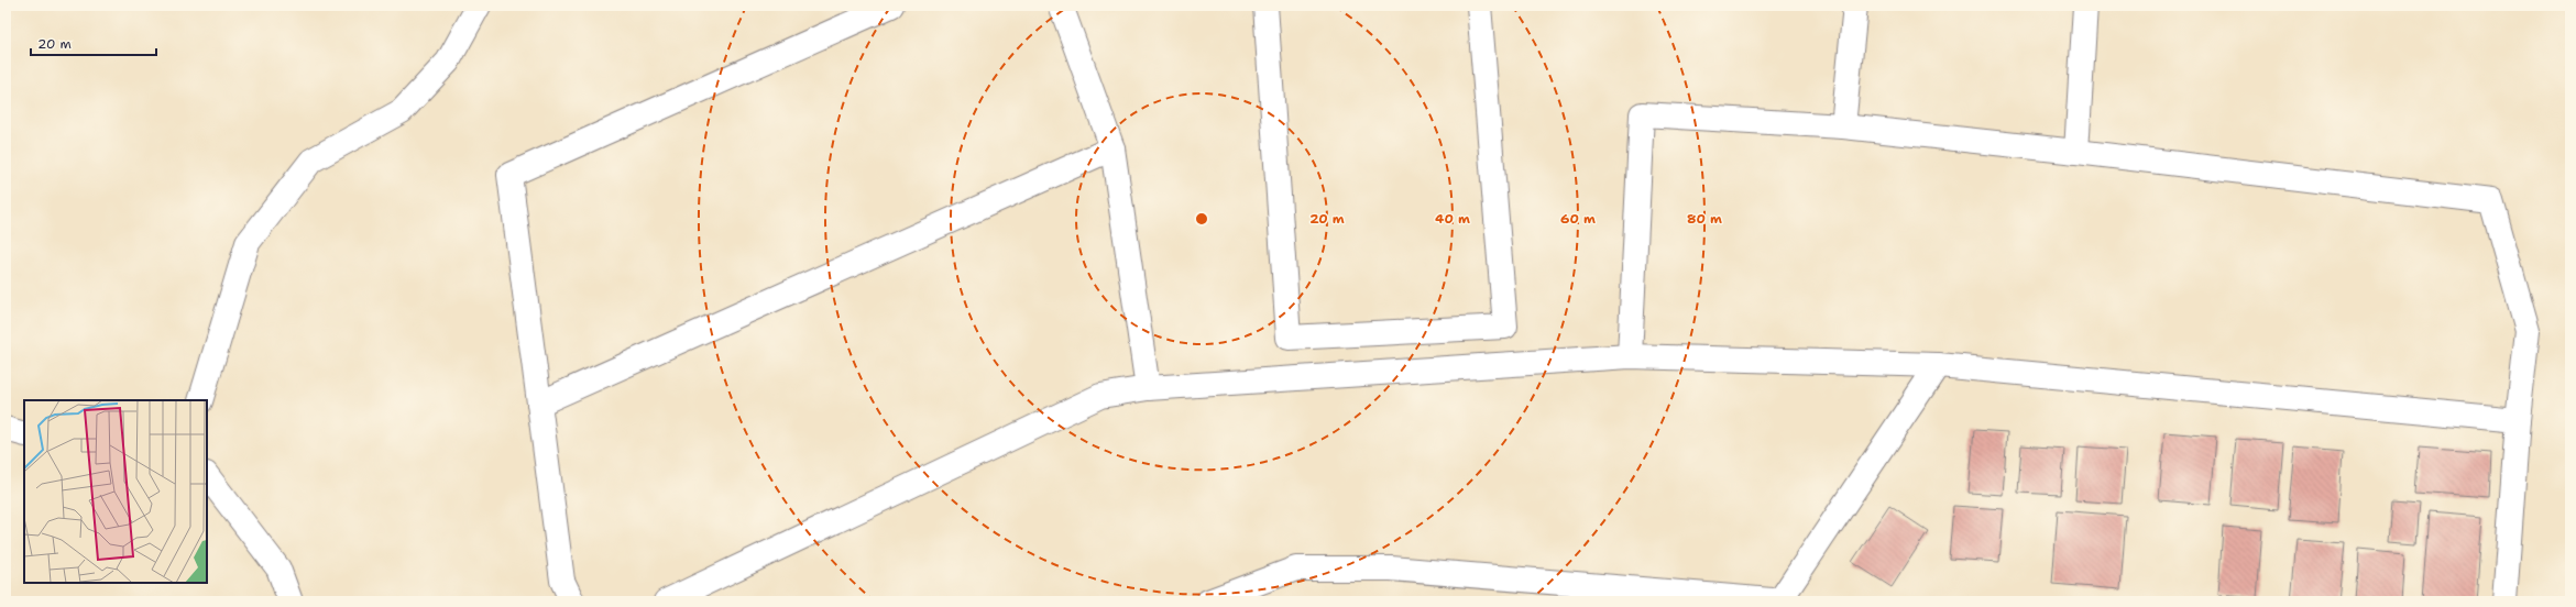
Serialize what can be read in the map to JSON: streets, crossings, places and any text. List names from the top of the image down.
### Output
{
  "scale_bar": "20 m",
  "rings": [
    "20 m",
    "40 m",
    "60 m",
    "80 m"
  ]
}
